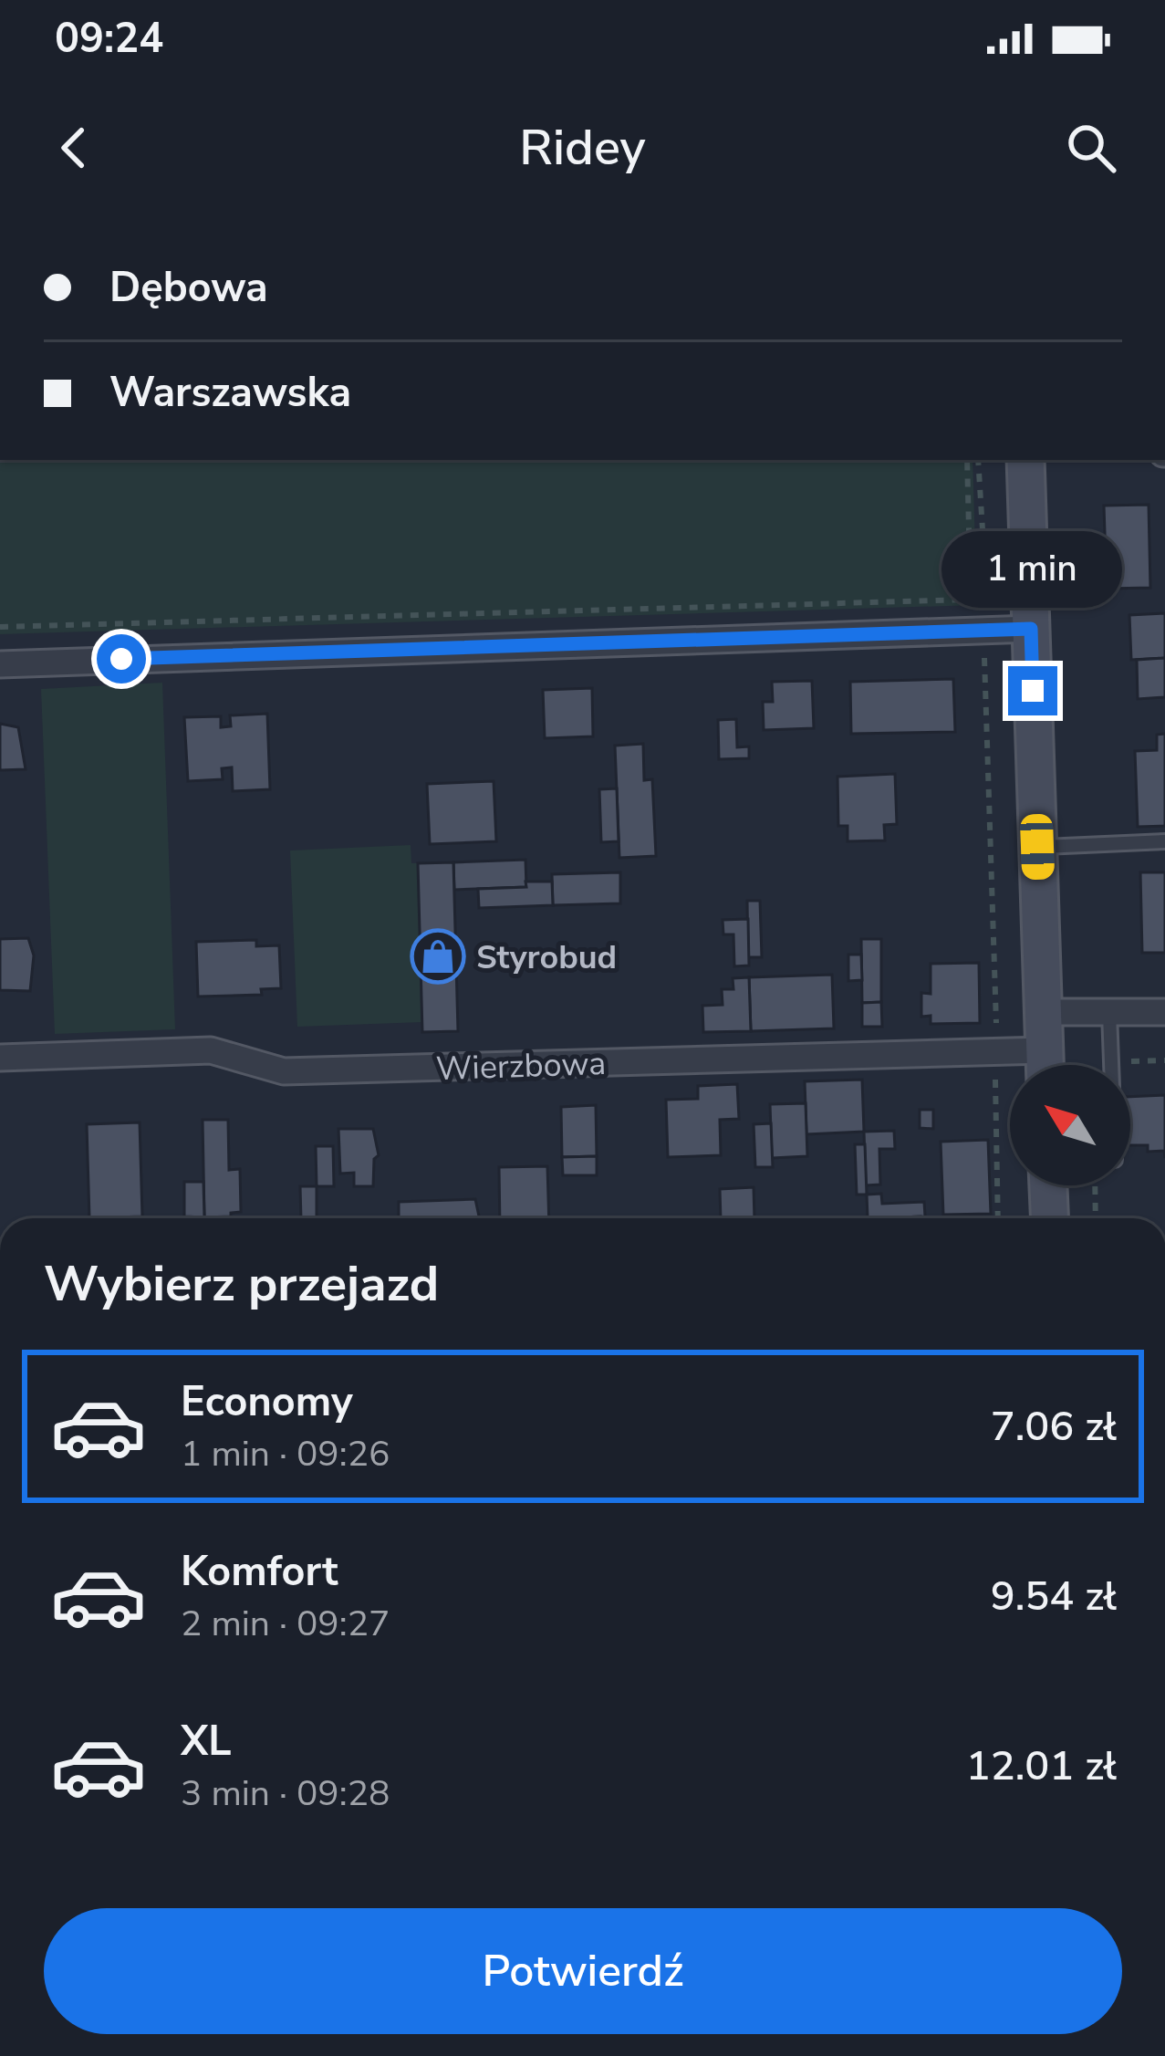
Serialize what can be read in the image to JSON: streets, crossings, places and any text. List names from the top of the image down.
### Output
{
  "streets": {
    "street": ["Wierzbowa"]
  },
  "places": {
    "shop": ["Styrobud"]
  },
  "north": "top left",
  "page": {
    "status": "09:24",
    "header": "Ridey",
    "banner": ["Dębowa", "Warszawska"],
    "bubble": "1 min",
    "heading": "Wybierz przejazd",
    "list": [
      {
        "name": "Economy",
        "note": "1 min · 09:26",
        "value": "7.06 zł"
      },
      {
        "name": "Komfort",
        "note": "2 min · 09:27",
        "value": "9.54 zł"
      },
      {
        "name": "XL",
        "note": "3 min · 09:28",
        "value": "12.01 zł"
      }
    ],
    "buttons": "Potwierdź"
  }
}
